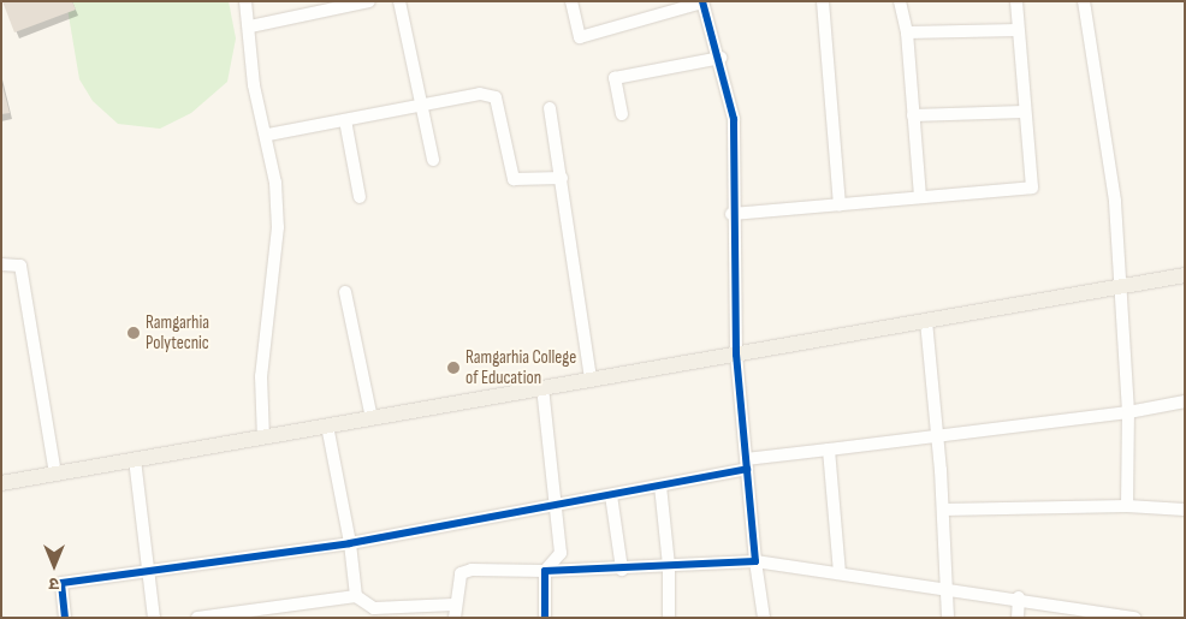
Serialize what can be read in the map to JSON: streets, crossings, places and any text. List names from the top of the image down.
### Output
{
  "places": ["Ramgarhia Polytecnic", "Ramgarhia College of Education"],
  "north": "bottom"
}
